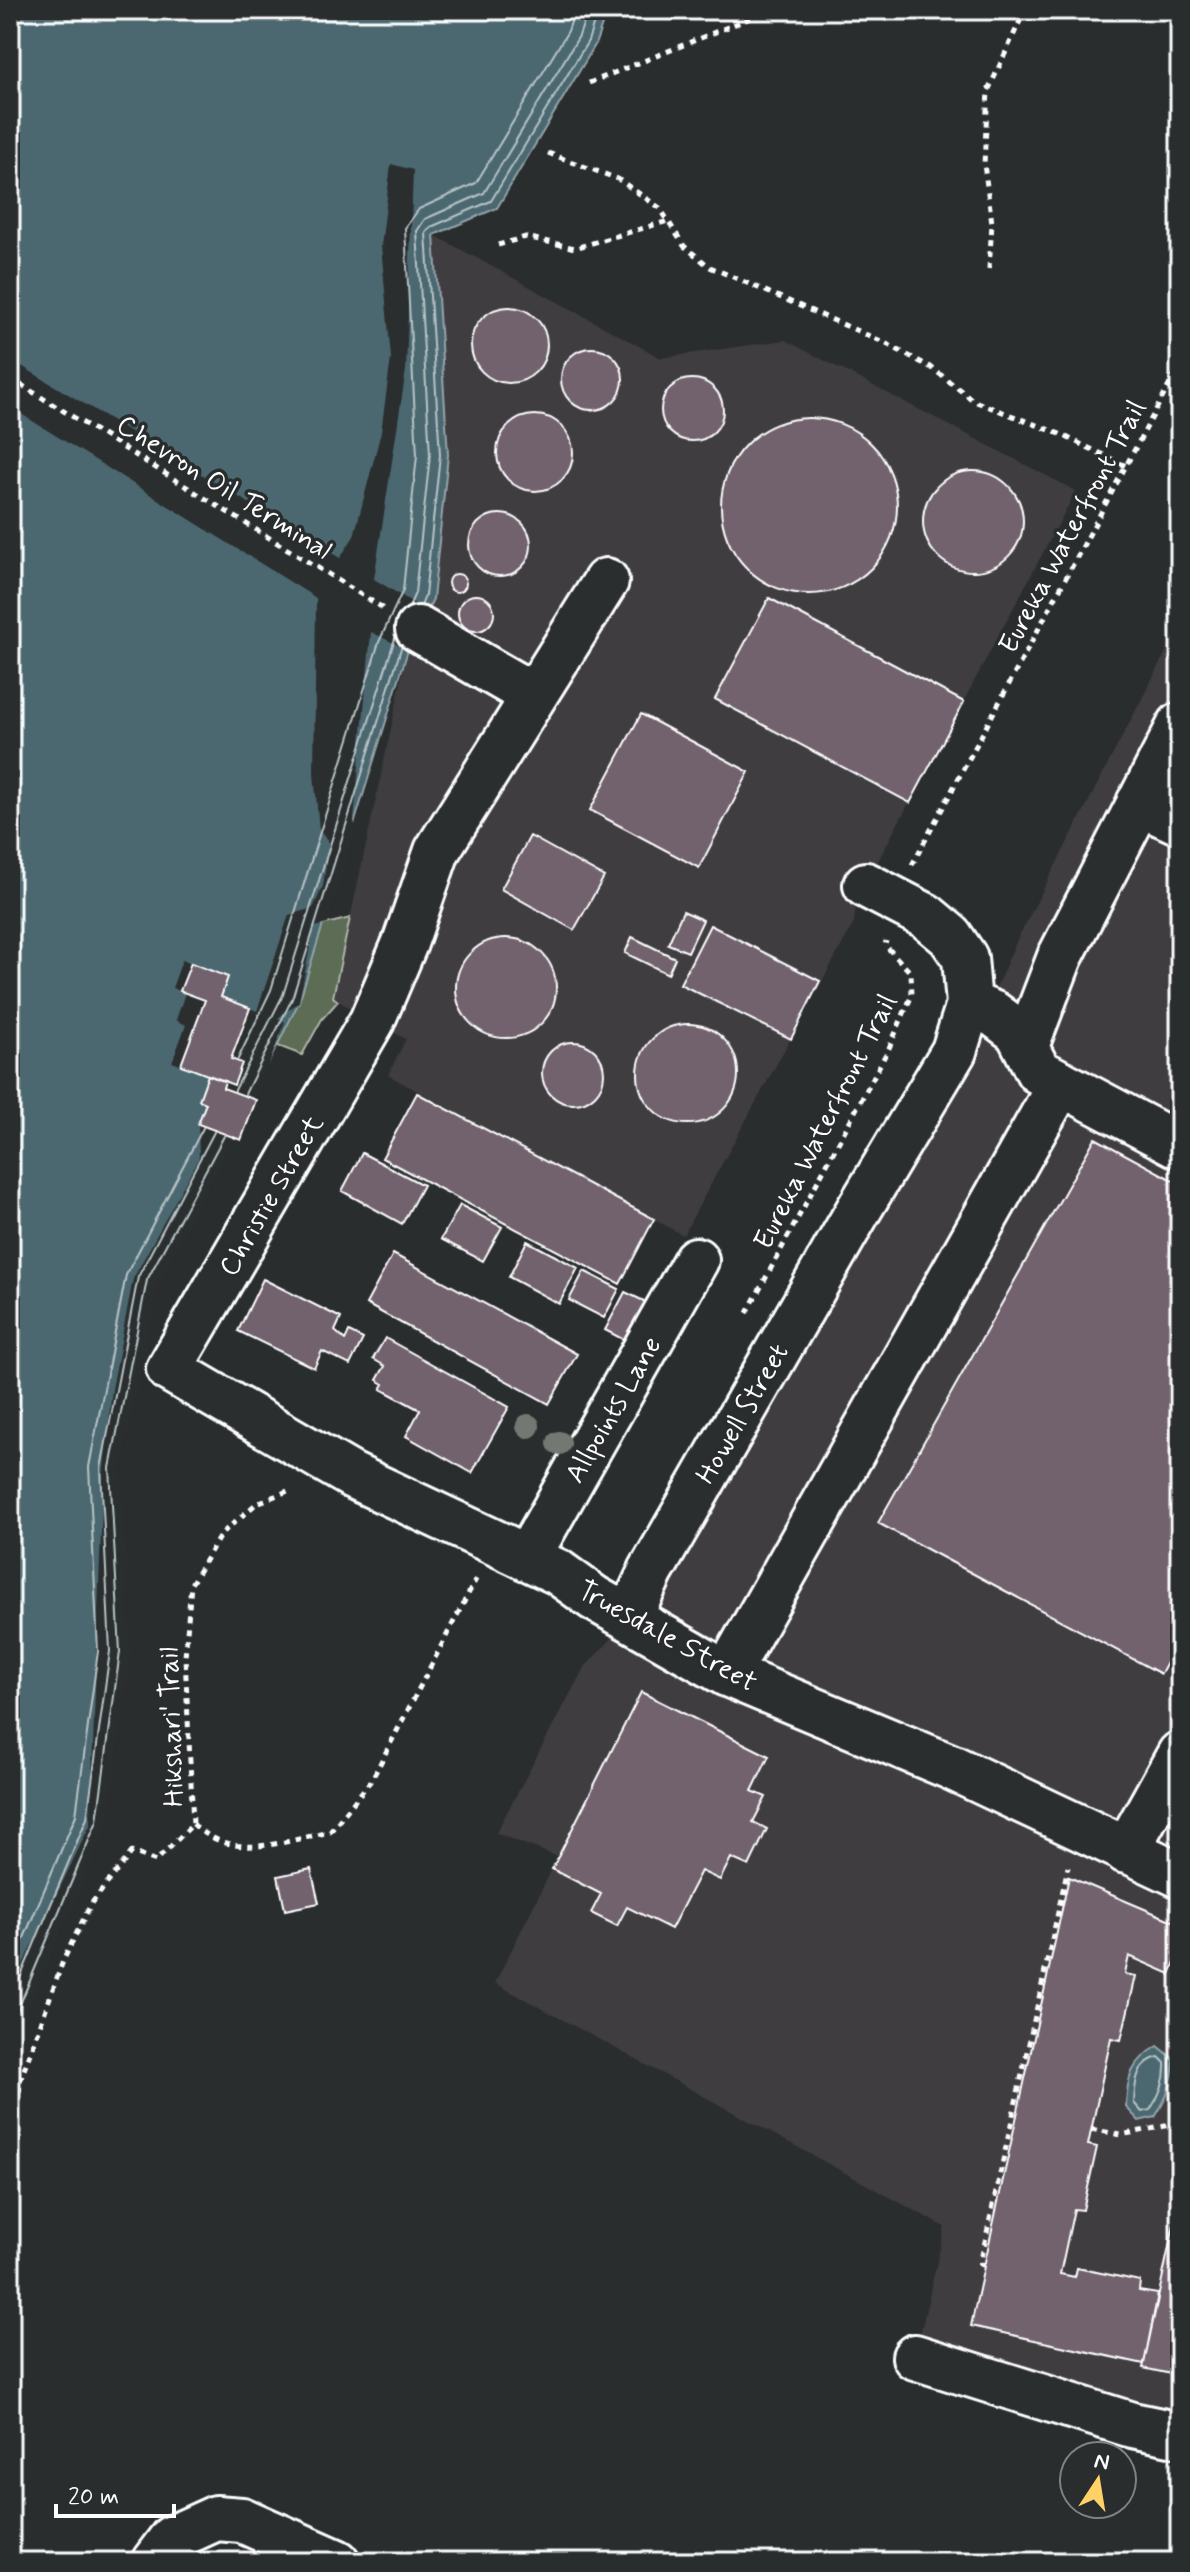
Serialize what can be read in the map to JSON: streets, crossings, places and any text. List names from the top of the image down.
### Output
{
  "streets": {
    "street": [
      "Christie Street",
      "Allpoints Lane",
      "Howell Street",
      "Truesdale Street"
    ],
    "path": ["Chevron Oil Terminal", "Eureka Waterfront Trail", "Hikshari' Trail"]
  },
  "crossings": [
    ["Christie Street", "Truesdale Street"],
    ["Allpoints Lane", "Truesdale Street"],
    ["Howell Street", "Truesdale Street"],
    ["Truesdale Street", "Hikshari' Trail"]
  ],
  "scale_bar": "20 m",
  "north": "top"
}
